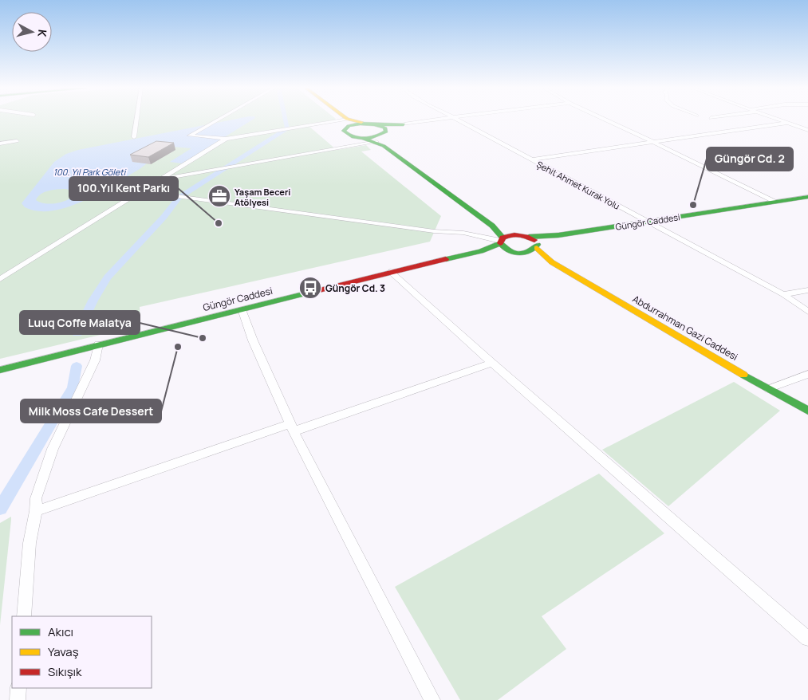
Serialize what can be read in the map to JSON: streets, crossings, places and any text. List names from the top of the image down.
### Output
{
  "streets": {
    "main road": ["Güngör Caddesi", "Abdurrahman Gazi Caddesi"],
    "street": ["Şehit Ahmet Kurak Yolu"]
  },
  "crossings": [
    ["Şehit Ahmet Kurak Yolu", "Güngör Caddesi"],
    ["Güngör Caddesi", "Abdurrahman Gazi Caddesi"]
  ],
  "water": ["100. Yıl Park Göleti"],
  "places": {
    "office": ["Yaşam Beceri Atölyesi"],
    "other": [
      "Güngör Cd. 2",
      "100.Yıl Kent Parkı",
      "Luuq Coffe Malatya",
      "Milk Moss Cafe Dessert"
    ],
    "bus stop": ["Güngör Cd. 3"]
  },
  "legend": ["Akıcı", "Yavaş", "Sıkışık"],
  "north": "right"
}
